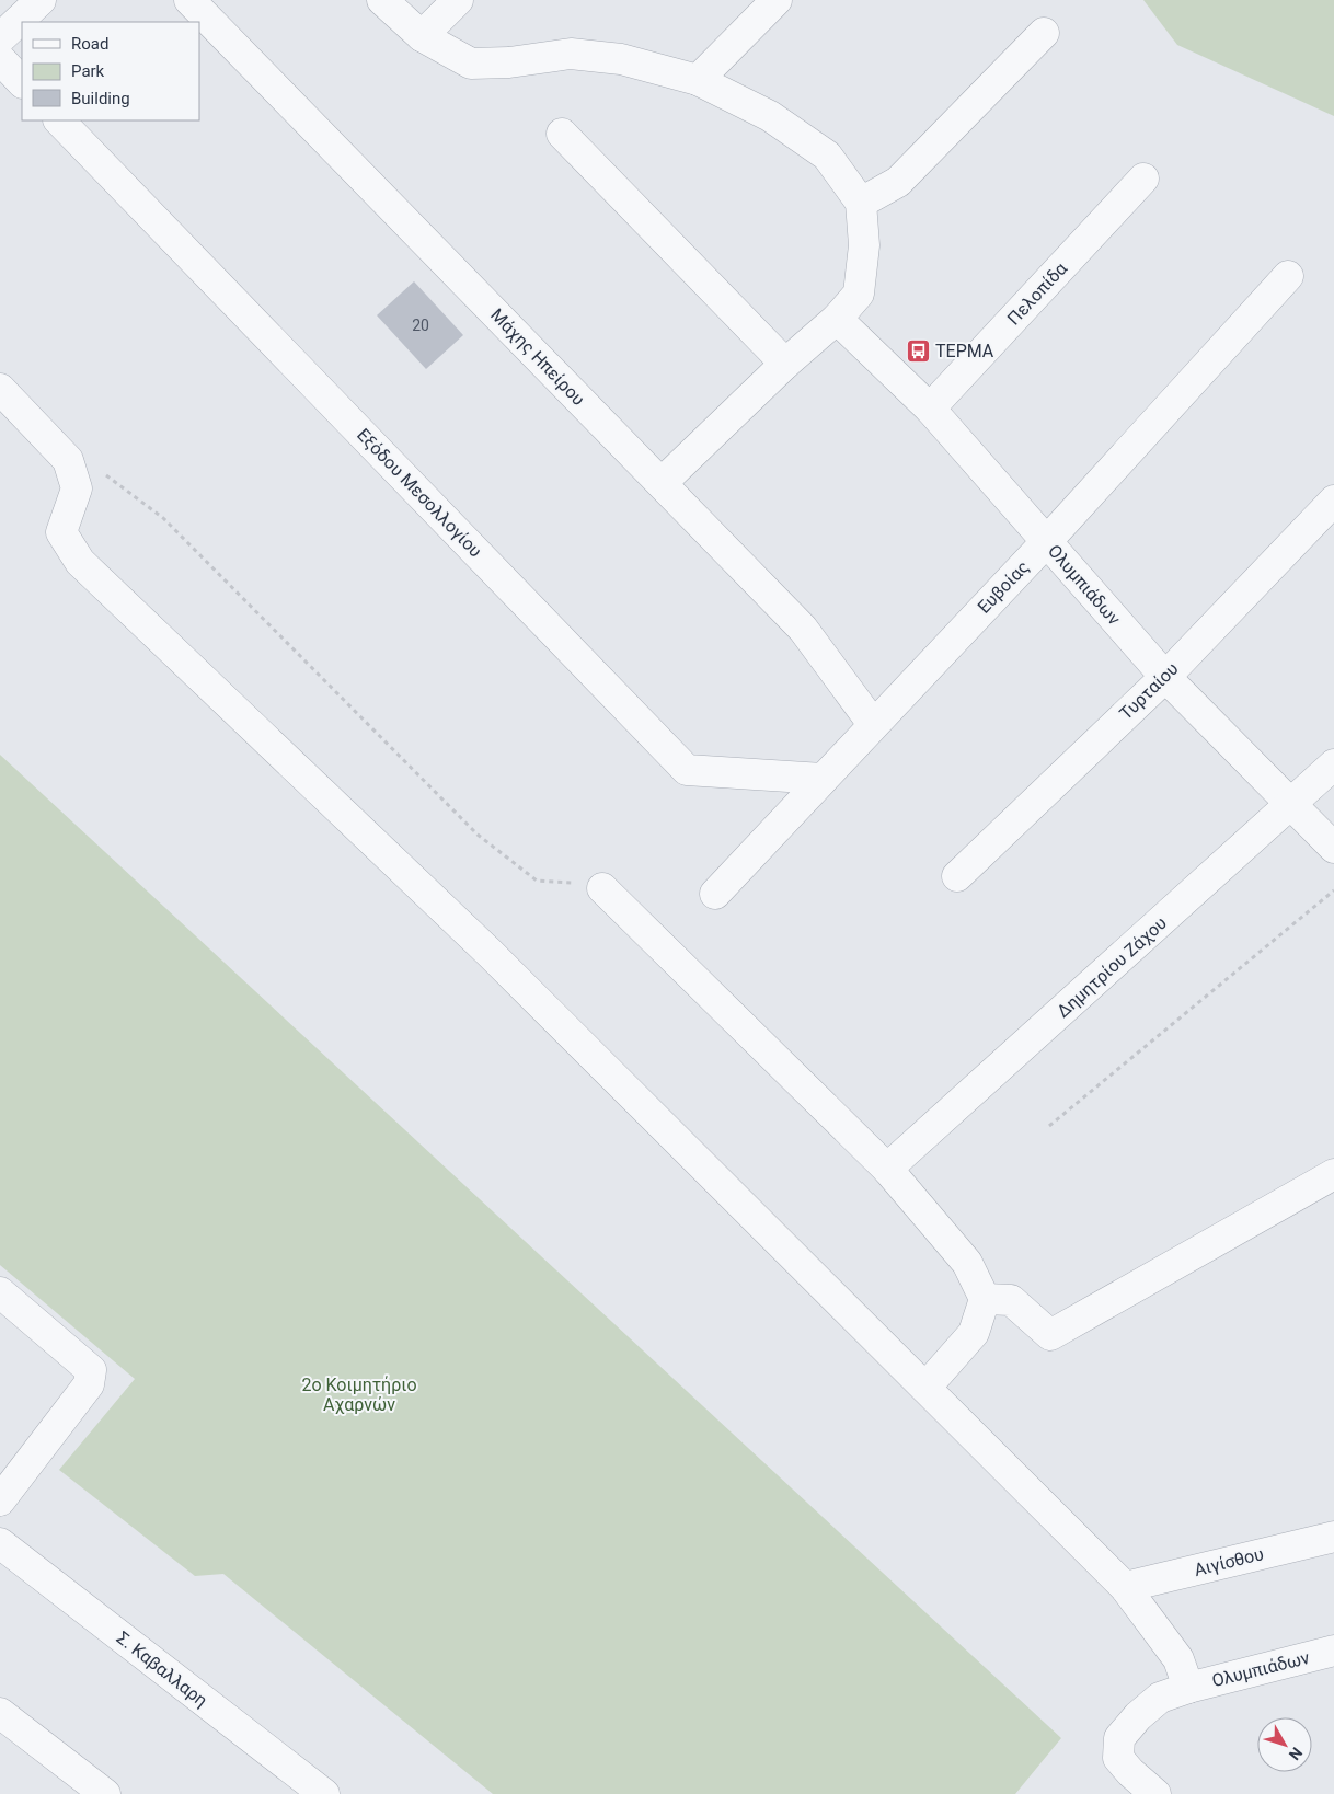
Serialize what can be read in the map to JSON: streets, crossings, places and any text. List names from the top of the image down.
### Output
{
  "streets": {
    "street": [
      "Πελοπίδα",
      "Μάχης Ηπείρου",
      "Εξόδου Μεσολλογίου",
      "Ολυμπιάδων",
      "Ευβοίας",
      "Τυρταίου",
      "Δημητρίου Ζάχου",
      "Αιγίσθου",
      "Σ. Καβαλλαρη"
    ]
  },
  "crossings": [
    ["Πελοπίδα", "Ολυμπιάδων"],
    ["Μάχης Ηπείρου", "Ευβοίας"],
    ["Εξόδου Μεσολλογίου", "Ευβοίας"],
    ["Ολυμπιάδων", "Ευβοίας"],
    ["Ολυμπιάδων", "Τυρταίου"],
    ["Ολυμπιάδων", "Δημητρίου Ζάχου"]
  ],
  "parks": ["2ο Κοιμητήριο Αχαρνών"],
  "places": {
    "bus stop": ["ΤΕΡΜΑ"]
  },
  "house_numbers": ["20"],
  "legend": ["Road", "Park", "Building"],
  "north": "bottom right"
}
